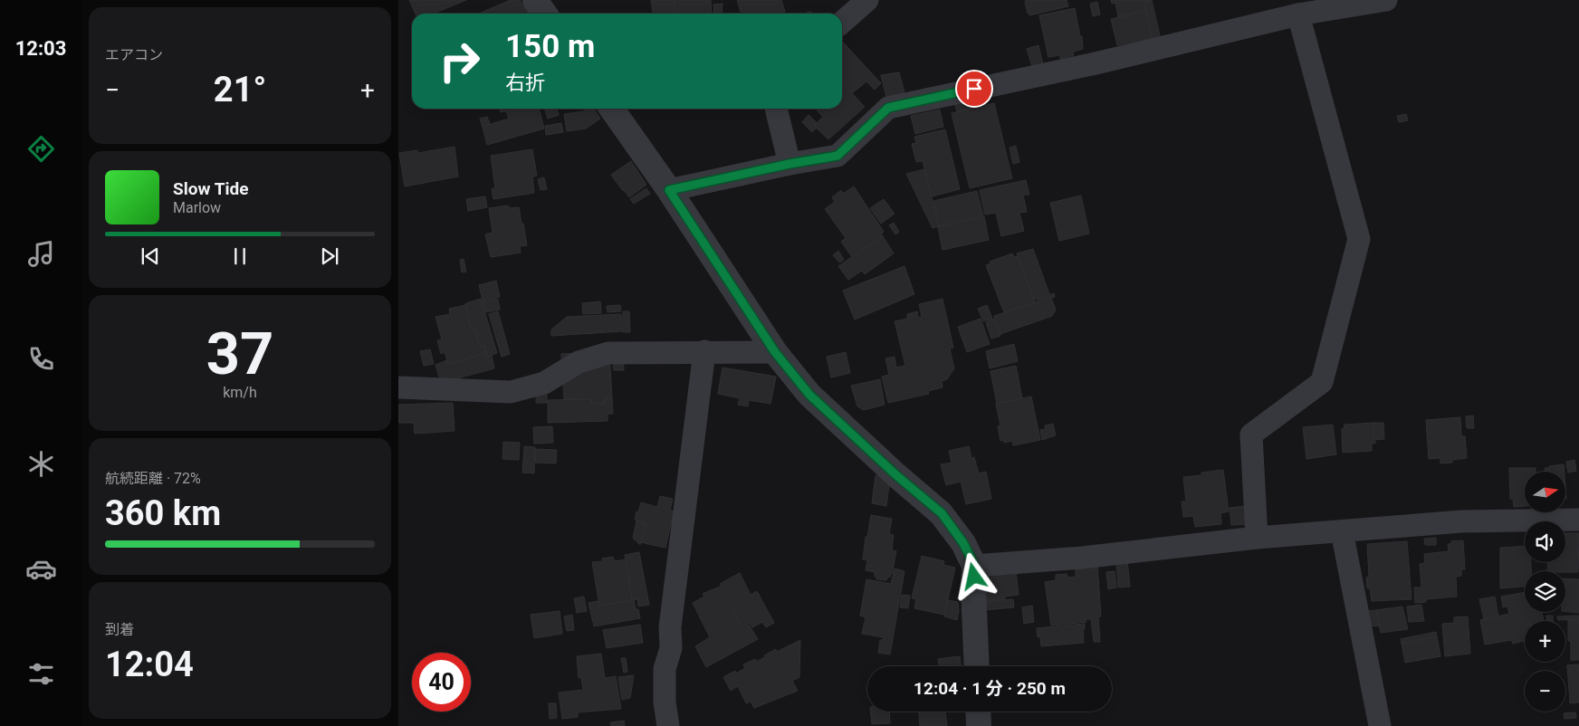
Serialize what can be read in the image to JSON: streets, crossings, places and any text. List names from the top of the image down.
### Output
{
  "north": "right",
  "page": {
    "tabs": "12:03",
    "tile": [
      "エアコン",
      ["37", "km/h"],
      ["航続距離 · 72%", "360 km"],
      ["到着", "12:04"]
    ],
    "turn": ["150 m", "右折"],
    "heat": ["−", "21°", "+"],
    "song": ["Slow Tide", "Marlow"],
    "map_buttons": ["+", "−"],
    "limit": "40",
    "trip": "12:04 · 1 分 · 250 m"
  }
}
